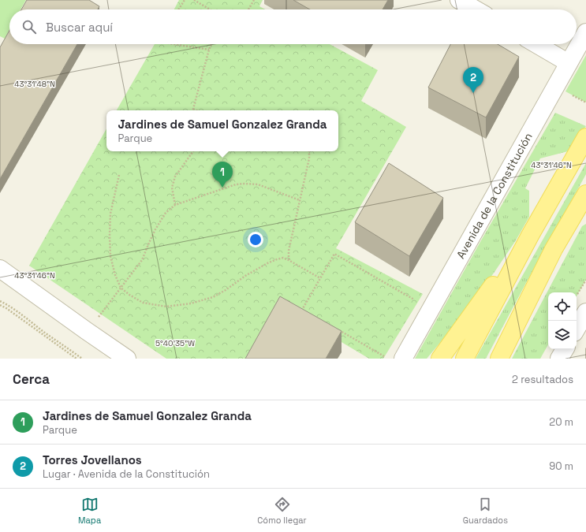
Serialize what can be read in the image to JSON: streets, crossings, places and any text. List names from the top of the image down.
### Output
{
  "streets": {
    "street": ["Avenida de la Constitución"]
  },
  "page": {
    "search": "Buscar aquí",
    "pins": ["2", "1"],
    "popup": ["Jardines de Samuel Gonzalez Granda", "Parque"],
    "heading": ["Cerca", "2 resultados"],
    "list": [
      {
        "mark": "1",
        "name": "Jardines de Samuel Gonzalez Granda",
        "note": "Parque",
        "value": "20 m"
      },
      {
        "mark": "2",
        "name": "Torres Jovellanos",
        "note": "Lugar · Avenida de la Constitución",
        "value": "90 m"
      }
    ],
    "nav": ["Mapa", "Cómo llegar", "Guardados"]
  },
  "coordinates": ["43°31'48\"N", "43°31'46\"N", "5°40'35\"W"]
}
